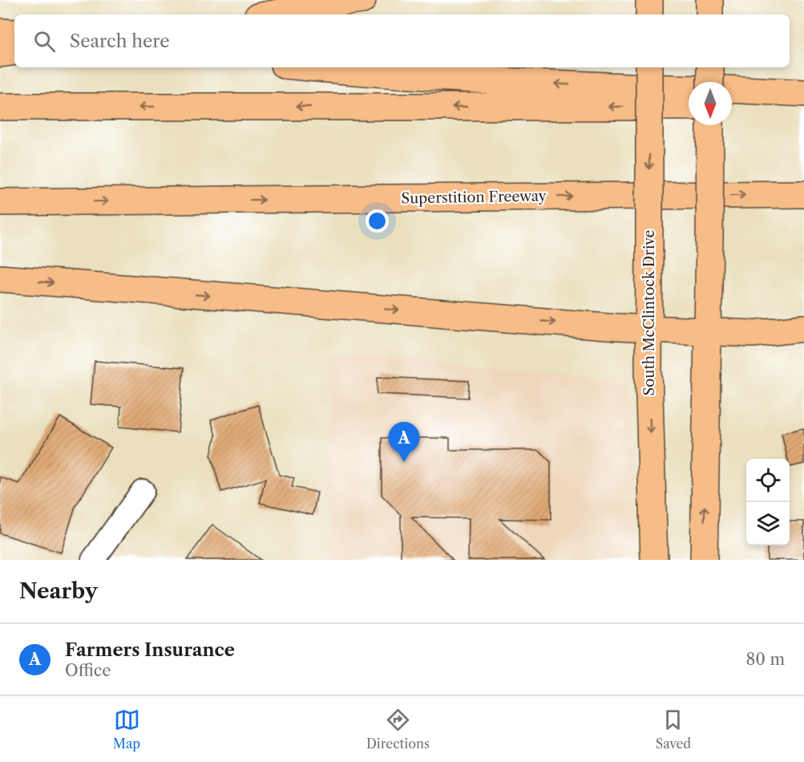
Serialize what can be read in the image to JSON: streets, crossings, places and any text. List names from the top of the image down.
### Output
{
  "streets": {
    "main road": ["Superstition Freeway", "South McClintock Drive"]
  },
  "north": "bottom",
  "page": {
    "search": "Search here",
    "pins": "A",
    "heading": "Nearby",
    "list": [
      {
        "mark": "A",
        "name": "Farmers Insurance",
        "note": "Office",
        "value": "80 m"
      }
    ],
    "nav": ["Map", "Directions", "Saved"]
  }
}
